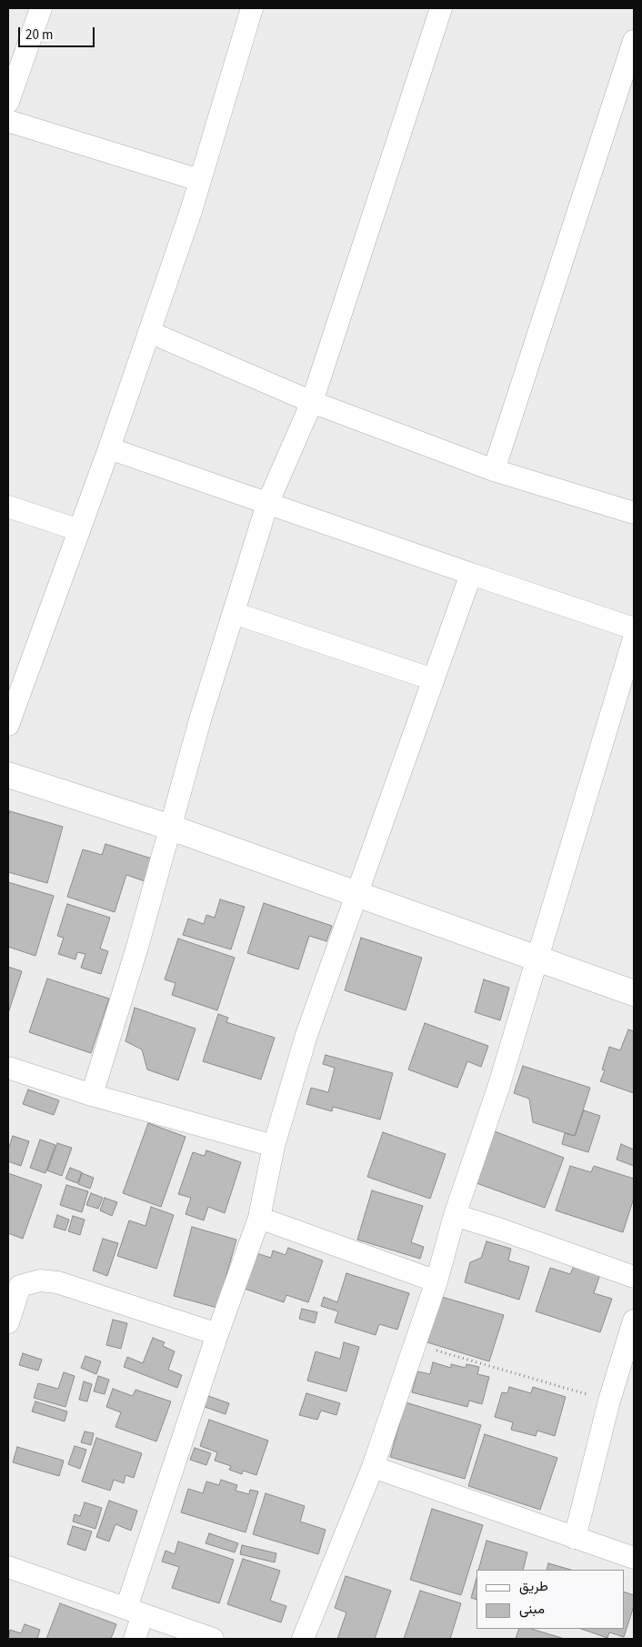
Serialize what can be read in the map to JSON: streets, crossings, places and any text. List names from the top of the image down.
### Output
{
  "legend": ["طريق", "مبنى"],
  "scale_bar": "20 m"
}
